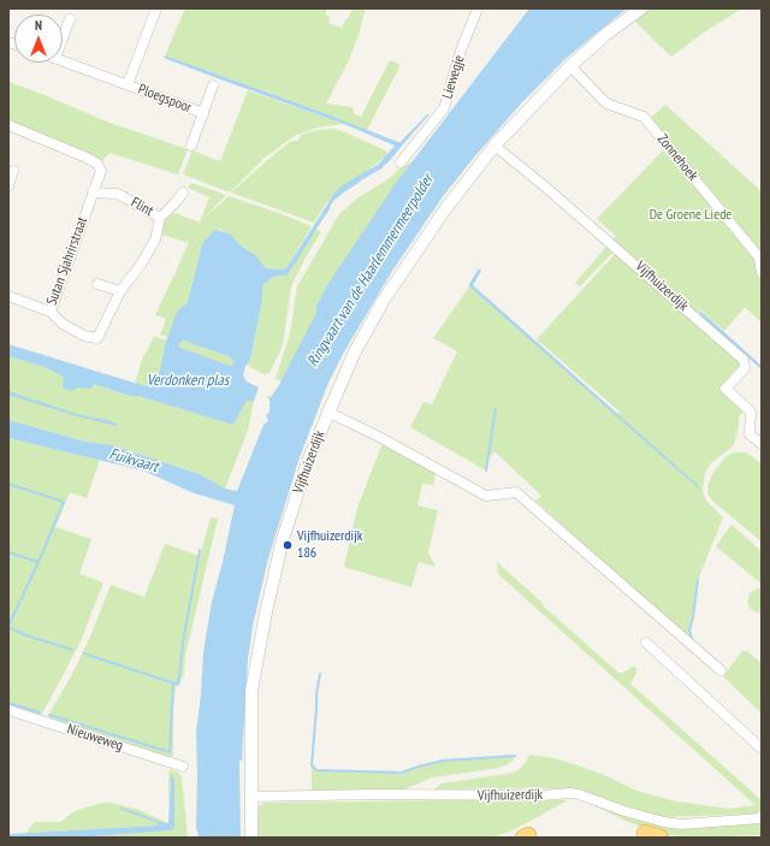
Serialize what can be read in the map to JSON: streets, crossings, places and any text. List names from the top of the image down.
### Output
{
  "streets": {
    "street": [
      "Liewegje",
      "Ploegspoor",
      "Zonnehoek",
      "Flint",
      "Sutan Sjahrirstraat",
      "Vijfhuizerdijk",
      "Nieuweweg"
    ]
  },
  "crossings": [
    ["Zonnehoek", "Vijfhuizerdijk"],
    ["Flint", "Sutan Sjahrirstraat"]
  ],
  "water": ["Ringvaart van de Haarlemmermeerpolder", "Verdonken plas", "Fuikvaart"],
  "parks": ["De Groene Liede"],
  "places": ["Vijfhuizerdijk 186"],
  "north": "top"
}
